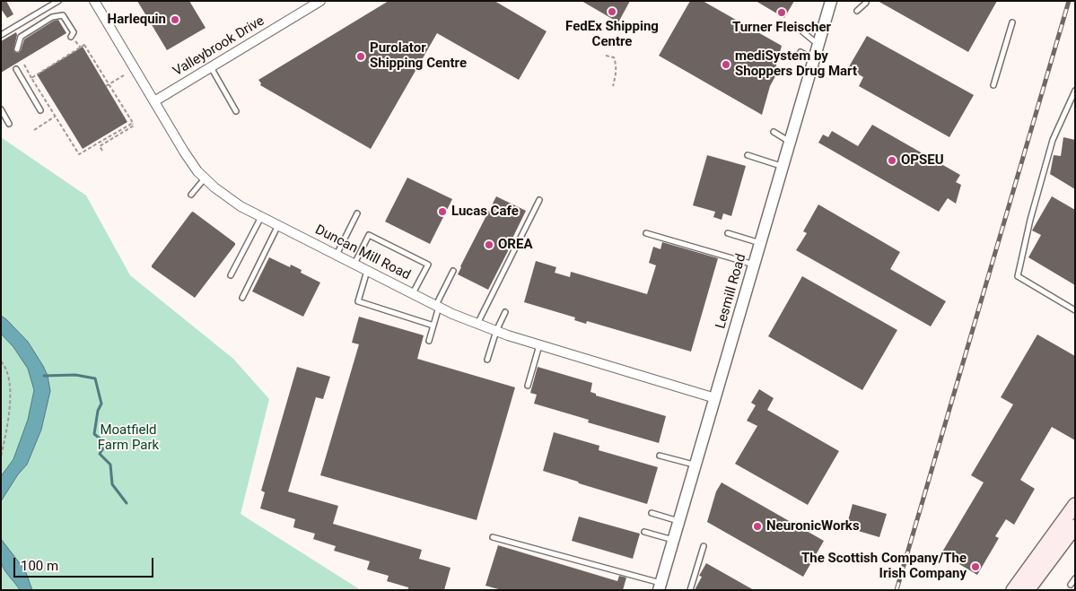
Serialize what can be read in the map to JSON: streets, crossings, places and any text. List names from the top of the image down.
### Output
{
  "streets": {
    "street": ["Valleybrook Drive", "Duncan Mill Road", "Lesmill Road"]
  },
  "crossings": [
    ["Valleybrook Drive", "Duncan Mill Road"],
    ["Duncan Mill Road", "Lesmill Road"]
  ],
  "parks": ["Moatfield Farm Park"],
  "places": [
    "FedEx Shipping Centre",
    "Turner Fleischer",
    "Harlequin",
    "Purolator Shipping Centre",
    "mediSystem by Shoppers Drug Mart",
    "OPSEU",
    "Lucas Cafe",
    "OREA",
    "NeuronicWorks",
    "The Scottish Company/The Irish Company"
  ],
  "scale_bar": "100 m"
}
